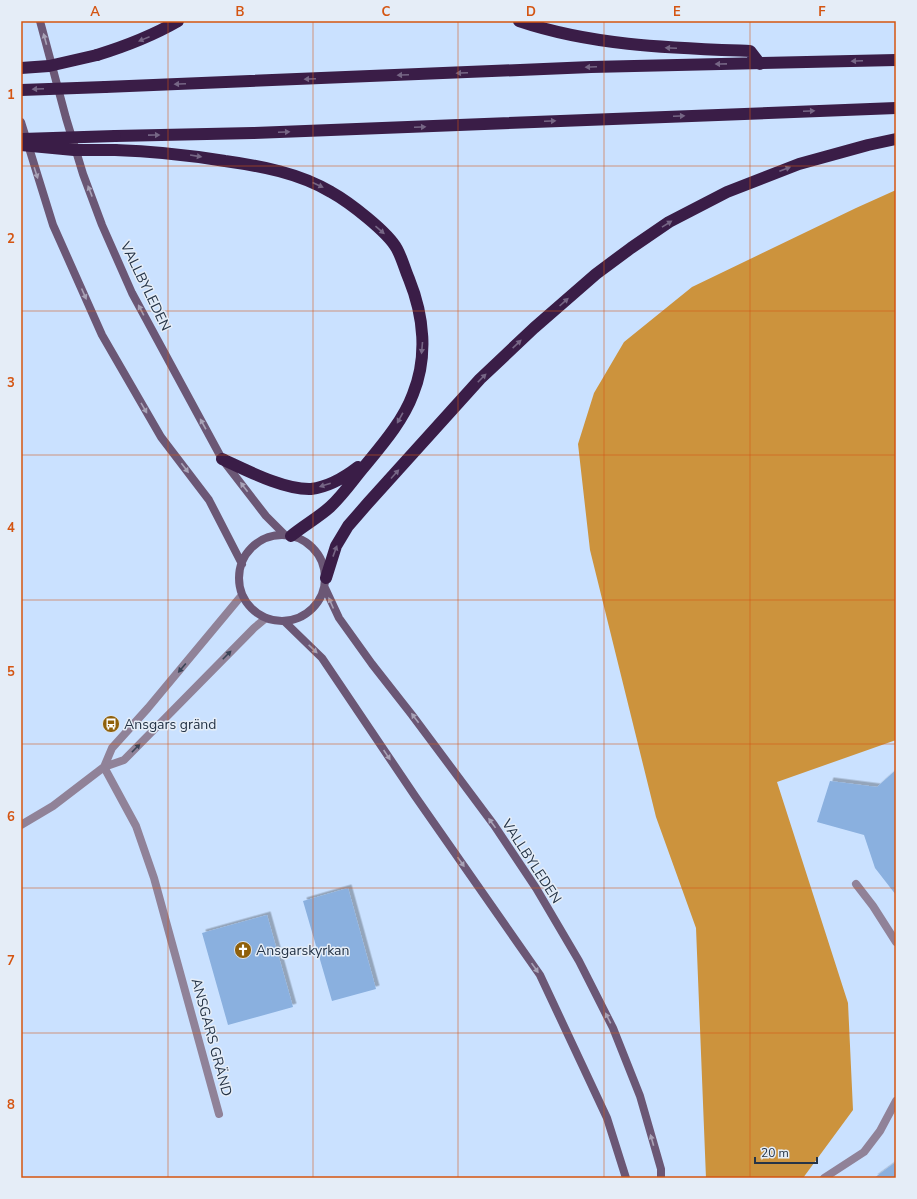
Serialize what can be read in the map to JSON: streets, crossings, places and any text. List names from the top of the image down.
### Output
{
  "streets": {
    "main road": ["VALLBYLEDEN"],
    "street": ["ANSGARS GRÄND"]
  },
  "places": {
    "bus stop": ["Ansgars gränd"],
    "church": ["Ansgarskyrkan"]
  },
  "scale_bar": "20 m",
  "grid": {
    "columns": [
      "A",
      "B",
      "C",
      "D",
      "E",
      "F"
    ],
    "rows": [
      "1",
      "2",
      "3",
      "4",
      "5",
      "6",
      "7",
      "8"
    ]
  }
}
